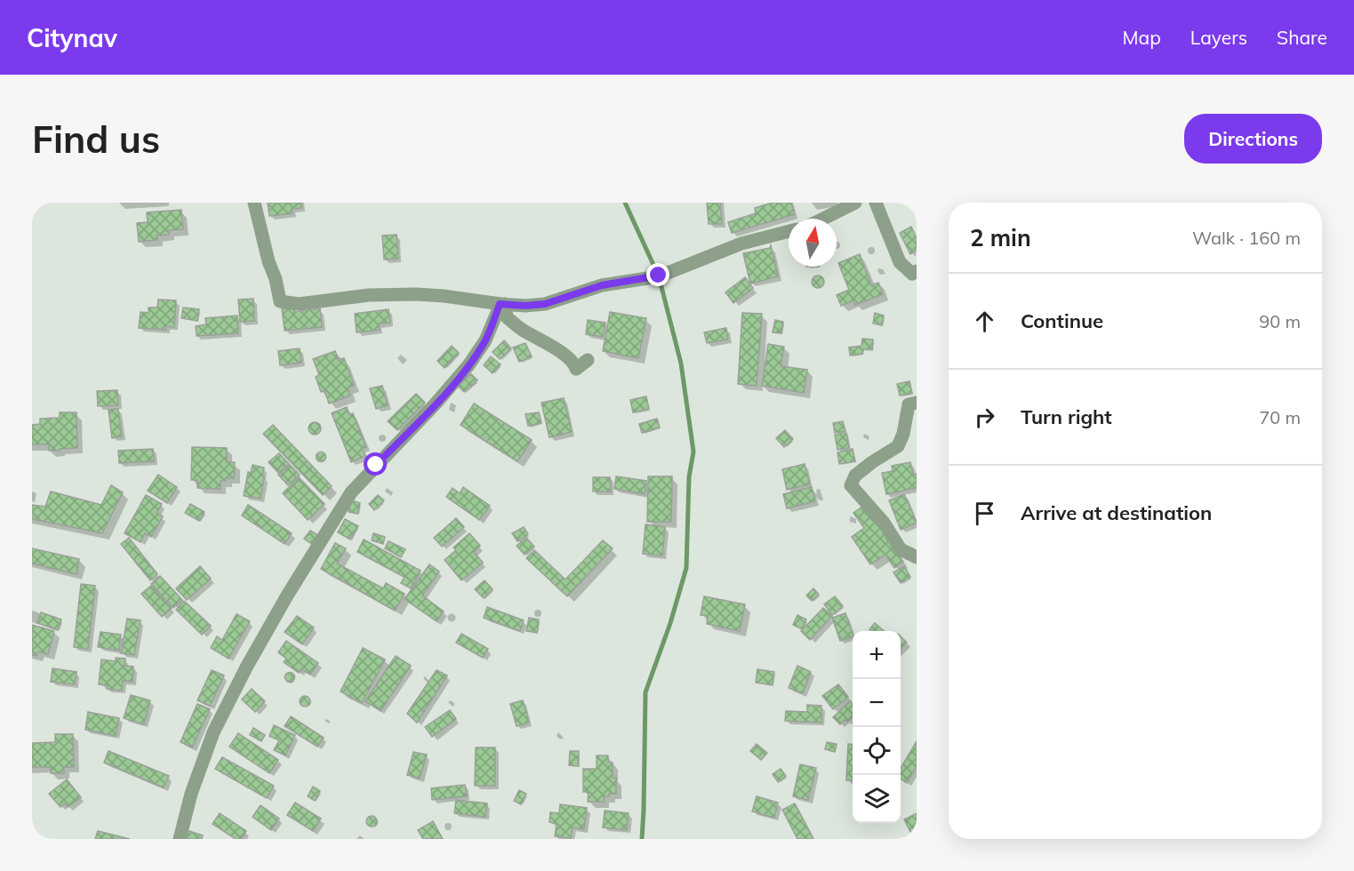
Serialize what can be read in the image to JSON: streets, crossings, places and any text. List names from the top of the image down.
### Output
{
  "north": "top",
  "page": {
    "header": "Citynav",
    "nav": ["Map", "Layers", "Share"],
    "buttons": "Directions",
    "title": "Find us",
    "heading": ["2 min", "Walk · 160 m"],
    "list": [
      ["Continue", "90 m"],
      ["Turn right", "70 m"],
      "Arrive at destination"
    ],
    "map_buttons": ["+", "−"]
  }
}
